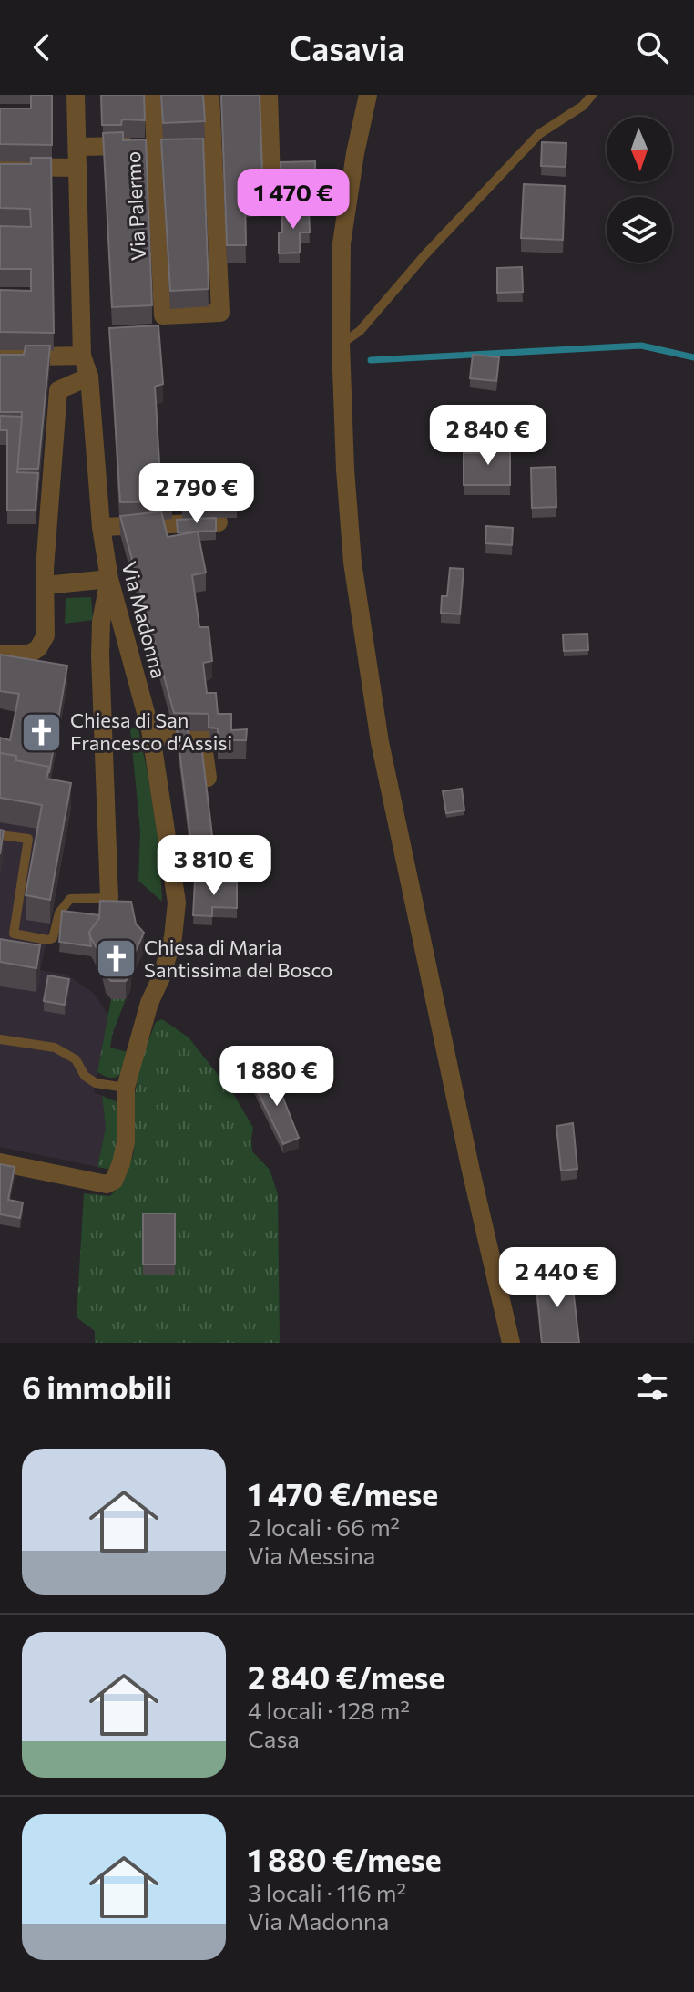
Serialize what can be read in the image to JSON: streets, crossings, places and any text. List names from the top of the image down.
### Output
{
  "streets": {
    "street": ["Via Palermo", "Via Madonna"]
  },
  "places": {
    "church": ["Chiesa di San Francesco d'Assisi", "Chiesa di Maria Santissima del Bosco"]
  },
  "north": "bottom",
  "page": {
    "header": "Casavia",
    "price": [
      "1 470 €",
      "2 840 €",
      "2 790 €",
      "3 810 €",
      "1 880 €",
      "2 440 €"
    ],
    "heading": "6 immobili",
    "list": [
      {
        "name": "1 470 €/mese",
        "note": "2 locali · 66 m² · Via Messina"
      },
      {
        "name": "2 840 €/mese",
        "note": "4 locali · 128 m² · Casa"
      },
      {
        "name": "1 880 €/mese",
        "note": "3 locali · 116 m² · Via Madonna"
      }
    ]
  }
}
